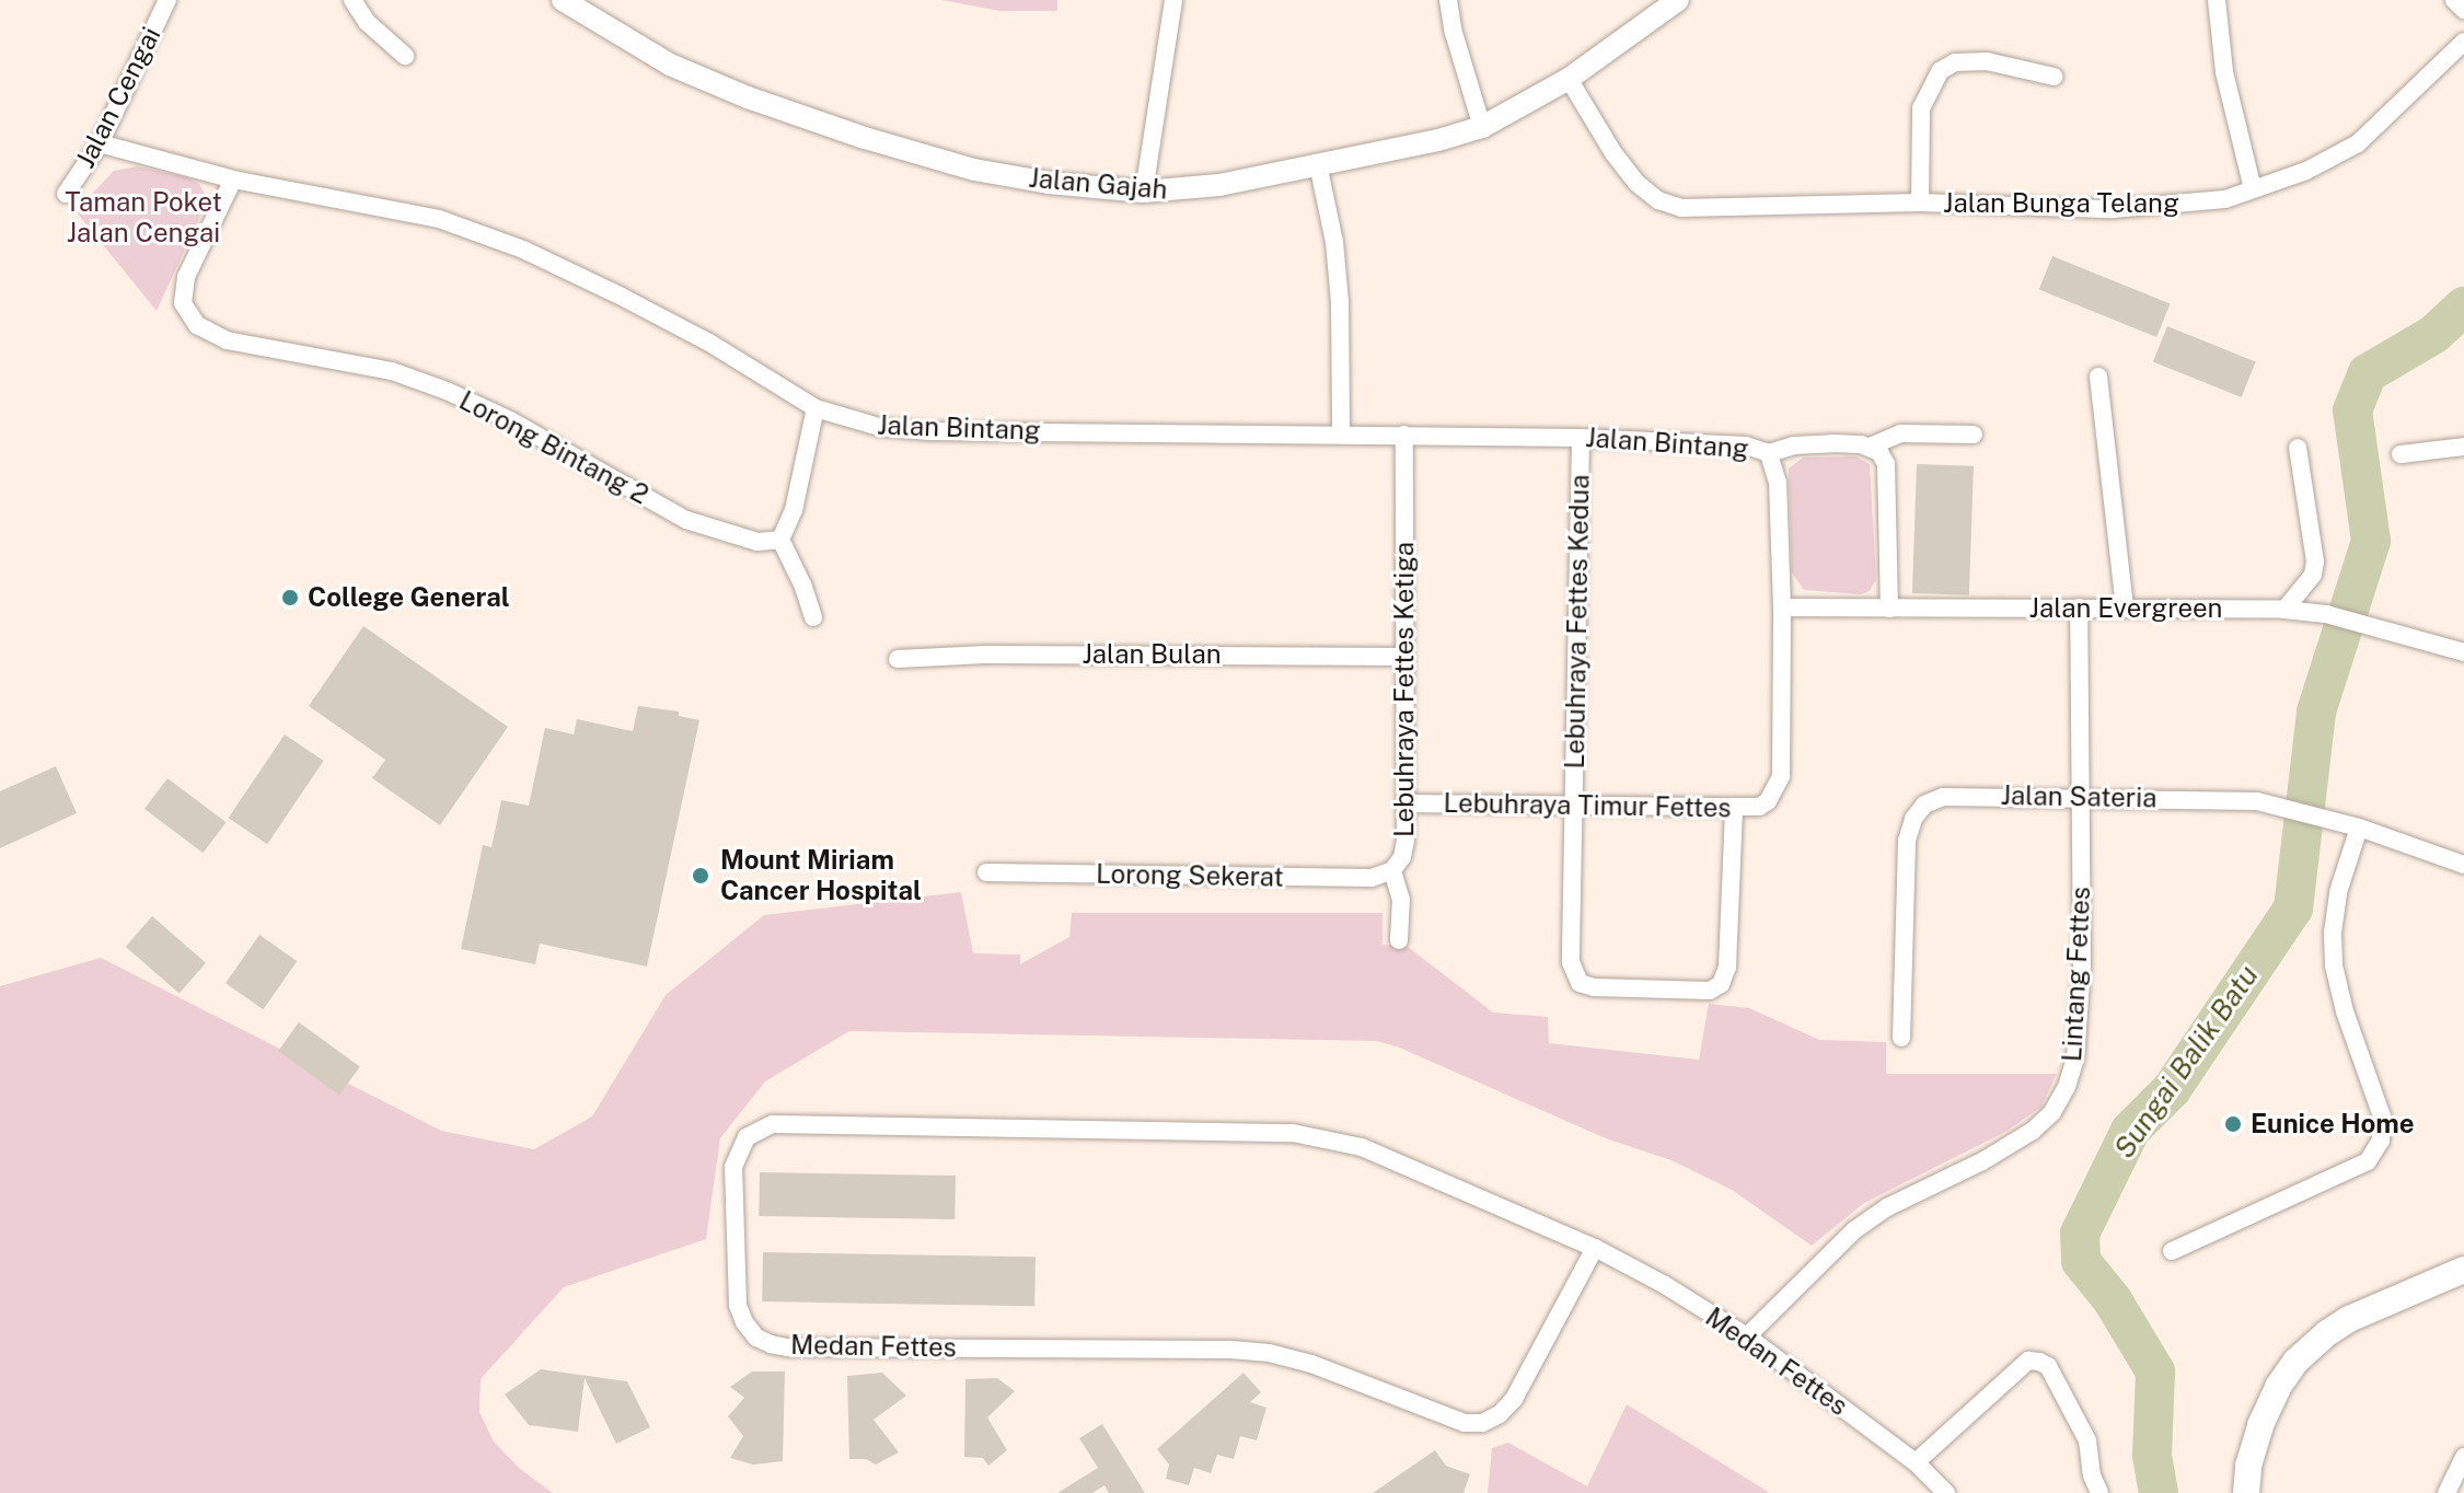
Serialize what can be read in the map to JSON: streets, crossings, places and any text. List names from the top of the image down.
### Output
{
  "streets": {
    "street": [
      "Jalan Cengai",
      "Jalan Gajah",
      "Jalan Bunga Telang",
      "Jalan Bintang",
      "Lorong Bintang 2",
      "Jalan Evergreen",
      "Lebuhraya Fettes Kedua",
      "Jalan Bulan",
      "Lebuhraya Fettes Ketiga",
      "Jalan Sateria",
      "Lebuhraya Timur Fettes",
      "Lorong Sekerat",
      "Lintang Fettes",
      "Medan Fettes"
    ]
  },
  "crossings": [
    ["Jalan Cengai", "Jalan Bintang"],
    ["Jalan Gajah", "Jalan Bunga Telang"],
    ["Jalan Bintang", "Lorong Bintang 2"],
    ["Jalan Bintang", "Lebuhraya Fettes Kedua"],
    ["Jalan Bintang", "Lebuhraya Fettes Ketiga"],
    ["Jalan Evergreen", "Lebuhraya Timur Fettes"],
    ["Jalan Evergreen", "Lintang Fettes"],
    ["Lebuhraya Fettes Kedua", "Lebuhraya Timur Fettes"],
    ["Jalan Bulan", "Lebuhraya Fettes Ketiga"],
    ["Lebuhraya Fettes Ketiga", "Lebuhraya Timur Fettes"],
    ["Lebuhraya Fettes Ketiga", "Lorong Sekerat"],
    ["Jalan Sateria", "Lintang Fettes"],
    ["Lintang Fettes", "Medan Fettes"]
  ],
  "water": ["Sungai Balik Batu"],
  "parks": ["Taman Poket Jalan Cengai"],
  "places": ["College General", "Mount Miriam Cancer Hospital", "Eunice Home"]
}
